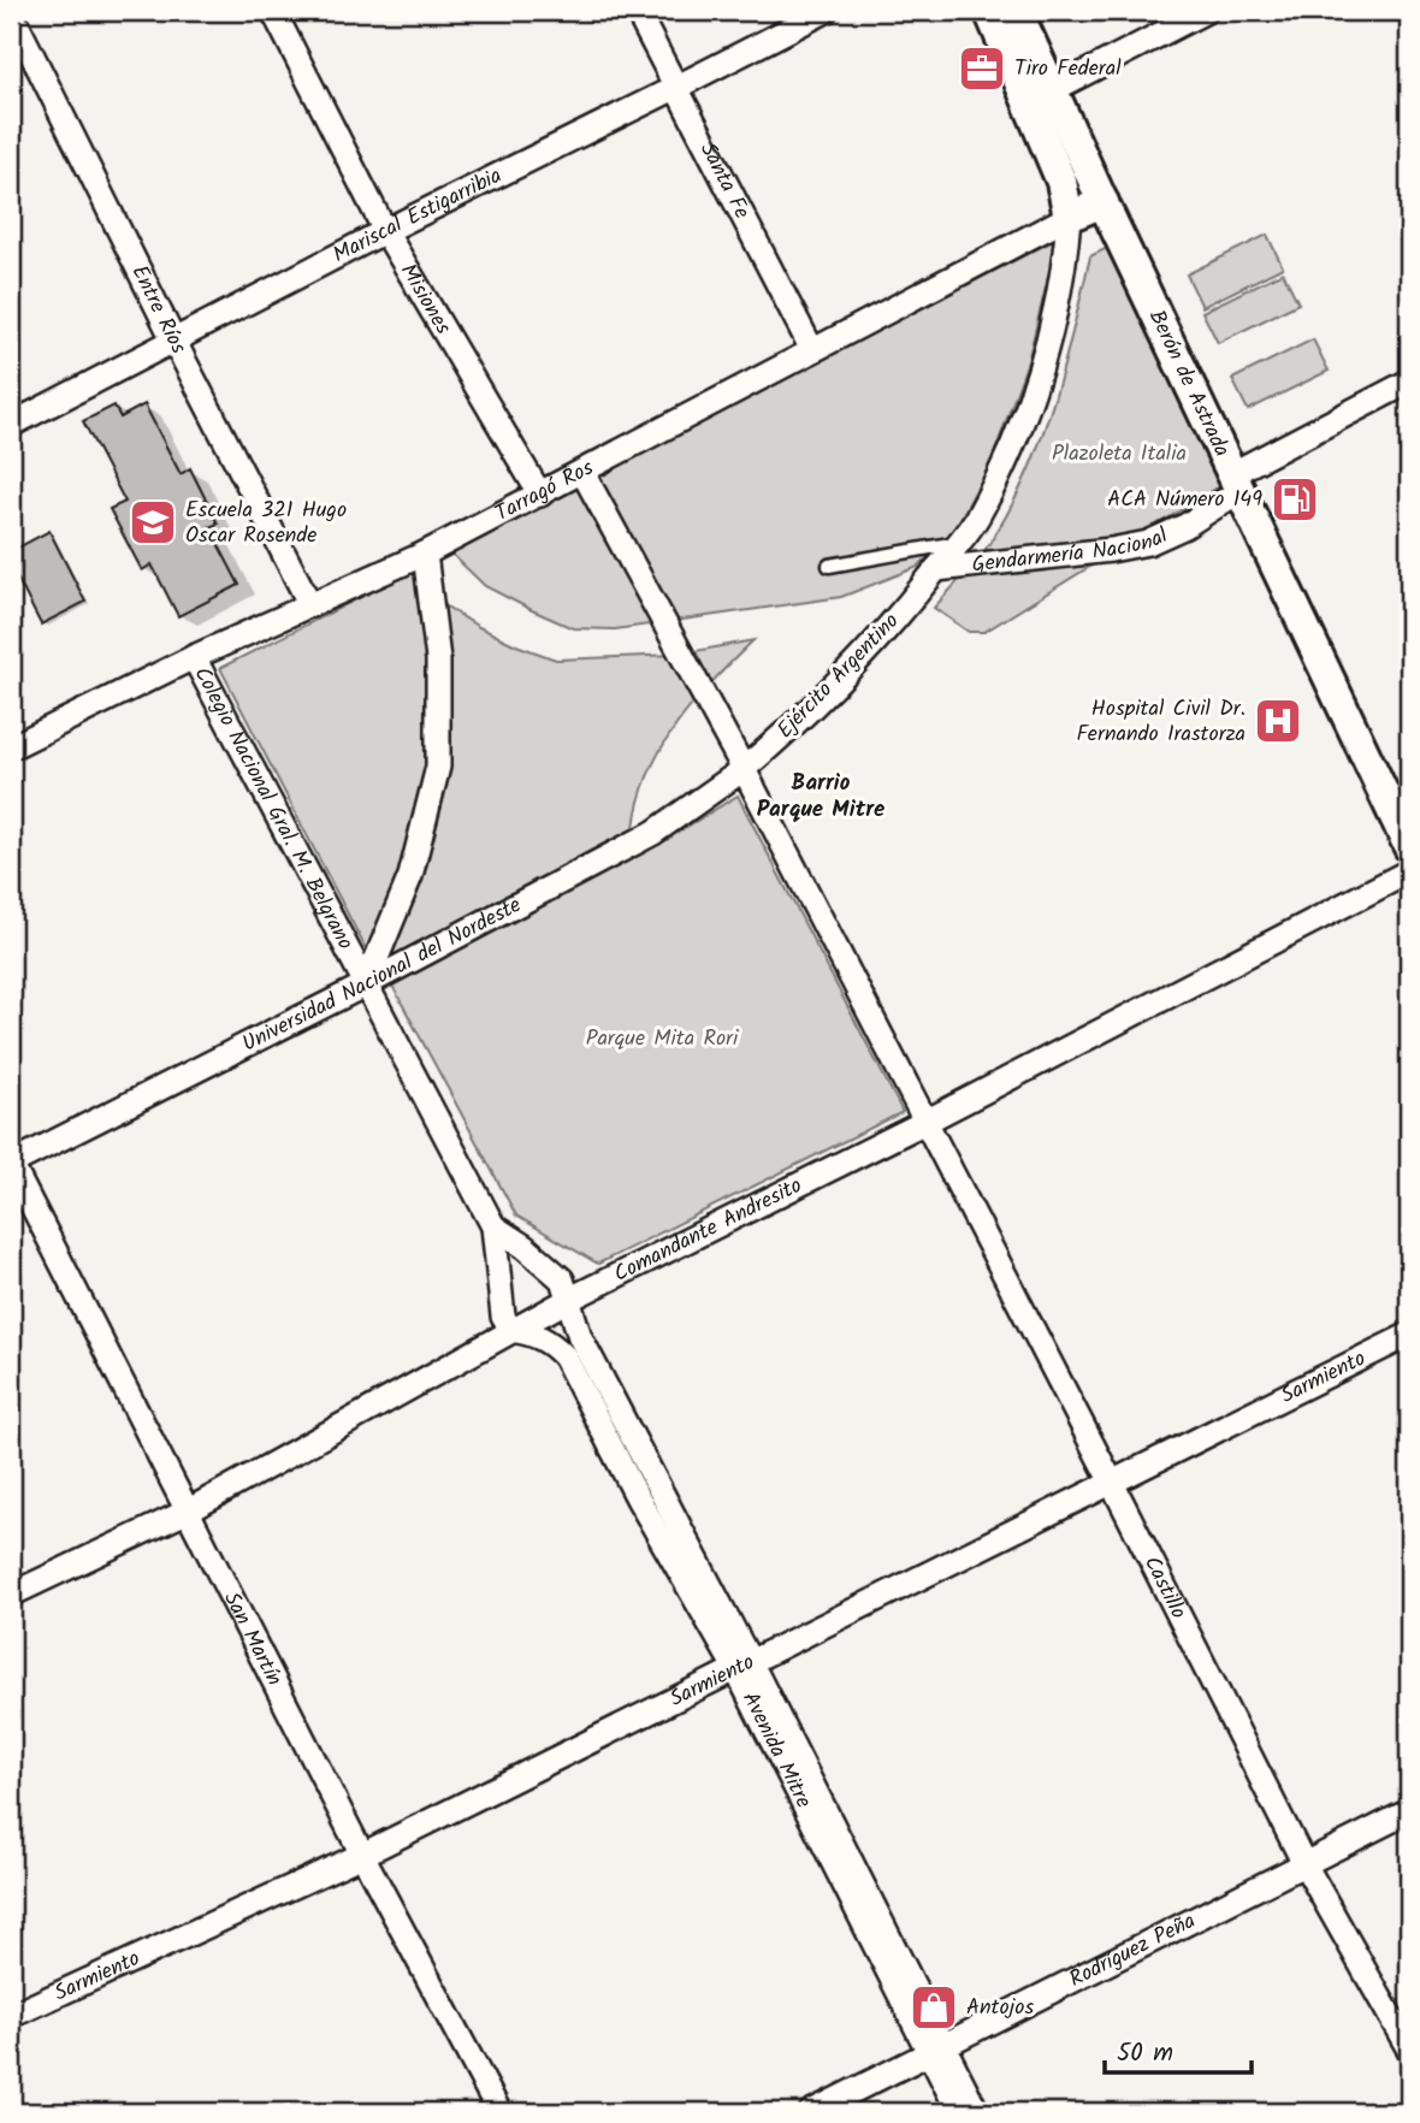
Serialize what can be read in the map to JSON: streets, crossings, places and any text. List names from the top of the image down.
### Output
{
  "streets": {
    "street": [
      "Santa Fe",
      "Mariscal Estigarribia",
      "Misiones",
      "Entre Ríos",
      "Berón de Astrada",
      "Tarragó Ros",
      "Gendarmería Nacional",
      "Ejército Argentino",
      "Colegio Nacional Gral. M. Belgrano",
      "Universidad Nacional del Nordeste",
      "Comandante Andresito",
      "Sarmiento",
      "Castillo",
      "San Martín",
      "Avenida Mitre",
      "Rodríguez Peña"
    ]
  },
  "crossings": [
    ["Santa Fe", "Mariscal Estigarribia"],
    ["Santa Fe", "Tarragó Ros"],
    ["Mariscal Estigarribia", "Misiones"],
    ["Mariscal Estigarribia", "Entre Ríos"],
    ["Misiones", "Tarragó Ros"],
    ["Entre Ríos", "Tarragó Ros"],
    ["Berón de Astrada", "Gendarmería Nacional"],
    ["Tarragó Ros", "Ejército Argentino"],
    ["Tarragó Ros", "Colegio Nacional Gral. M. Belgrano"],
    ["Gendarmería Nacional", "Ejército Argentino"],
    ["Ejército Argentino", "Universidad Nacional del Nordeste"],
    ["Colegio Nacional Gral. M. Belgrano", "Universidad Nacional del Nordeste"],
    ["Colegio Nacional Gral. M. Belgrano", "Comandante Andresito"],
    ["Colegio Nacional Gral. M. Belgrano", "Avenida Mitre"],
    ["Universidad Nacional del Nordeste", "San Martín"],
    ["Comandante Andresito", "Castillo"],
    ["Comandante Andresito", "San Martín"],
    ["Comandante Andresito", "Avenida Mitre"],
    ["Sarmiento", "Castillo"],
    ["Sarmiento", "San Martín"],
    ["Sarmiento", "Avenida Mitre"],
    ["Castillo", "Rodríguez Peña"],
    ["Avenida Mitre", "Rodríguez Peña"]
  ],
  "districts": ["Barrio Parque Mitre"],
  "parks": ["Plazoleta Italia", "Parque Mita Rori"],
  "places": {
    "office": ["Tiro Federal"],
    "fuel station": ["ACA Número 149"],
    "school or university": ["Escuela 321 Hugo Oscar Rosende"],
    "hospital": ["Hospital Civil Dr. Fernando Irastorza"],
    "shop": ["Antojos"]
  },
  "scale_bar": "50 m"
}
